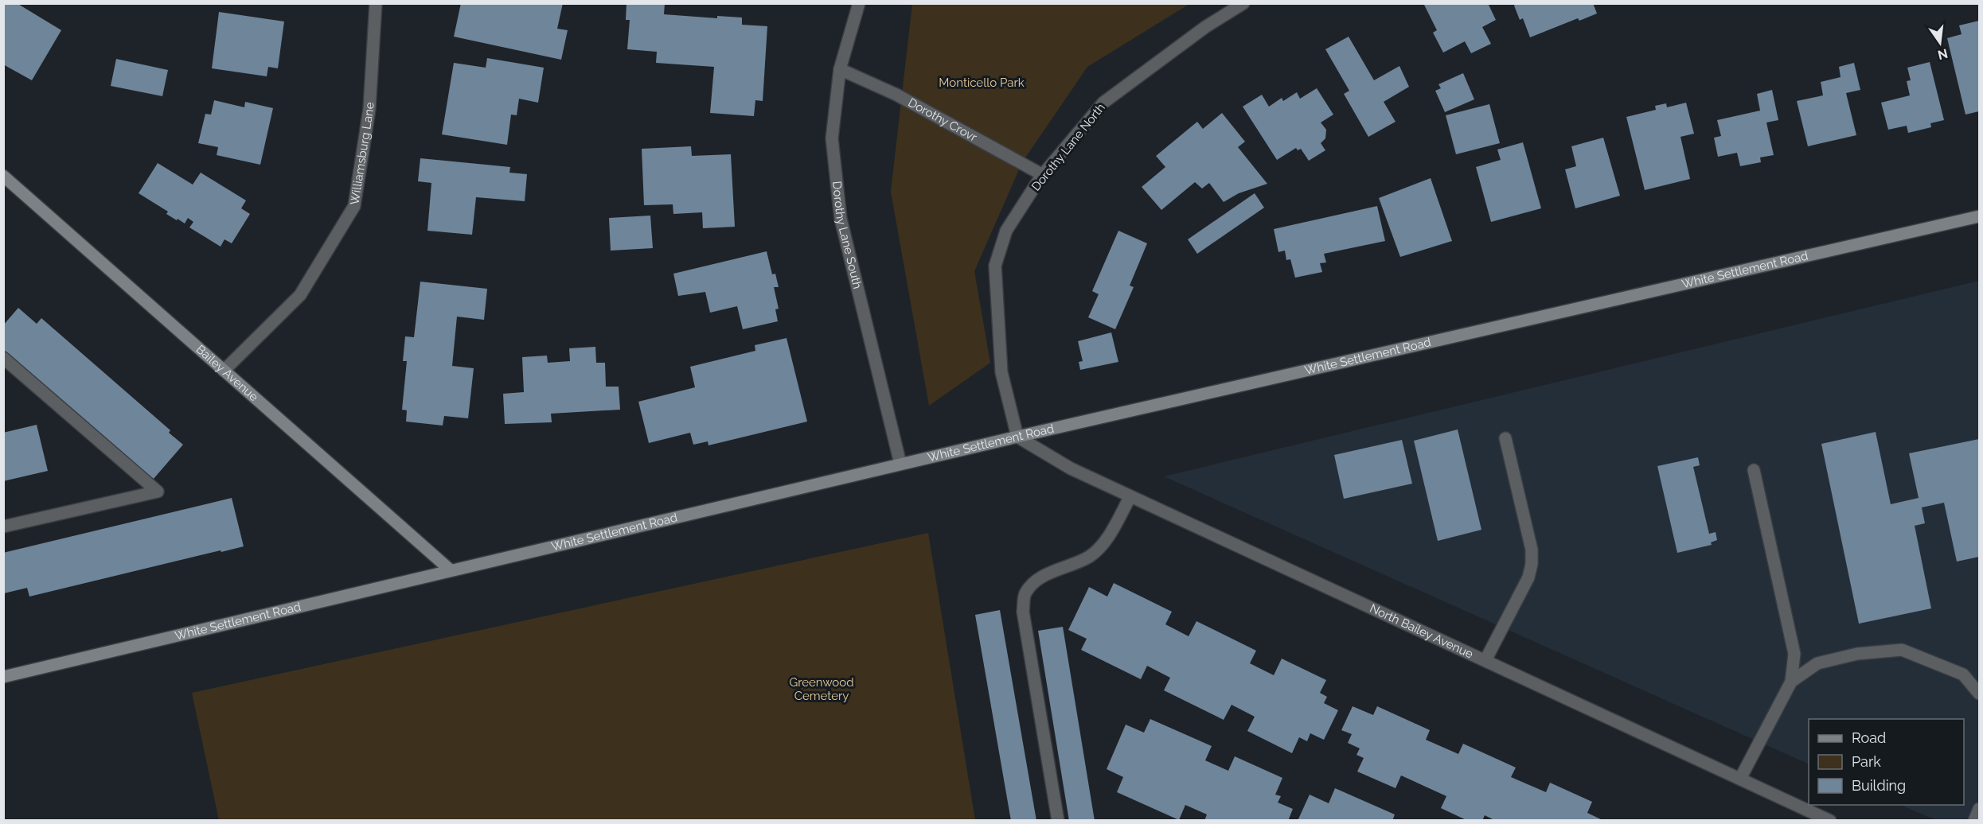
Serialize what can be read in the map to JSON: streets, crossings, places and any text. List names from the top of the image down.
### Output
{
  "streets": {
    "main road": ["White Settlement Road", "Bailey Avenue"],
    "street": [
      "Dorothy Crovr",
      "Dorothy Lane North",
      "Williamsburg Lane",
      "Dorothy Lane South",
      "North Bailey Avenue"
    ]
  },
  "crossings": [
    ["Dorothy Crovr", "Dorothy Lane North"],
    ["Dorothy Crovr", "Dorothy Lane South"],
    ["Dorothy Lane North", "White Settlement Road"],
    ["Dorothy Lane North", "North Bailey Avenue"],
    ["Williamsburg Lane", "Bailey Avenue"],
    ["Dorothy Lane South", "White Settlement Road"],
    ["White Settlement Road", "Bailey Avenue"],
    ["White Settlement Road", "North Bailey Avenue"]
  ],
  "parks": ["Monticello Park", "Greenwood Cemetery"],
  "legend": ["Road", "Park", "Building"],
  "north": "bottom"
}
